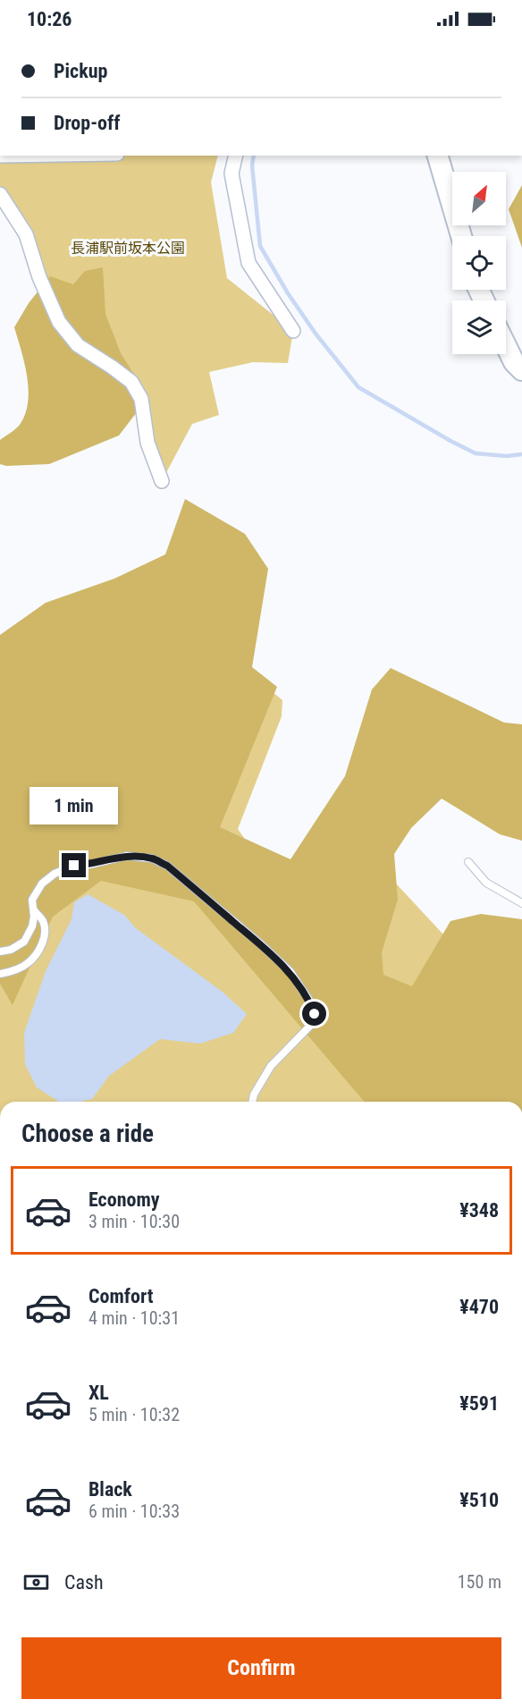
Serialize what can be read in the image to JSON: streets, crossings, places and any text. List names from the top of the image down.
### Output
{
  "parks": ["長浦駅前坂本公園"],
  "north": "top right",
  "page": {
    "status": "10:26",
    "banner": ["Pickup", "Drop-off"],
    "bubble": "1 min",
    "heading": "Choose a ride",
    "list": [
      {
        "name": "Economy",
        "note": "3 min · 10:30",
        "value": "¥348"
      },
      {
        "name": "Comfort",
        "note": "4 min · 10:31",
        "value": "¥470"
      },
      {
        "name": "XL",
        "note": "5 min · 10:32",
        "value": "¥591"
      },
      {
        "name": "Black",
        "note": "6 min · 10:33",
        "value": "¥510"
      }
    ],
    "pay": ["Cash", "150 m"],
    "buttons": "Confirm"
  }
}
